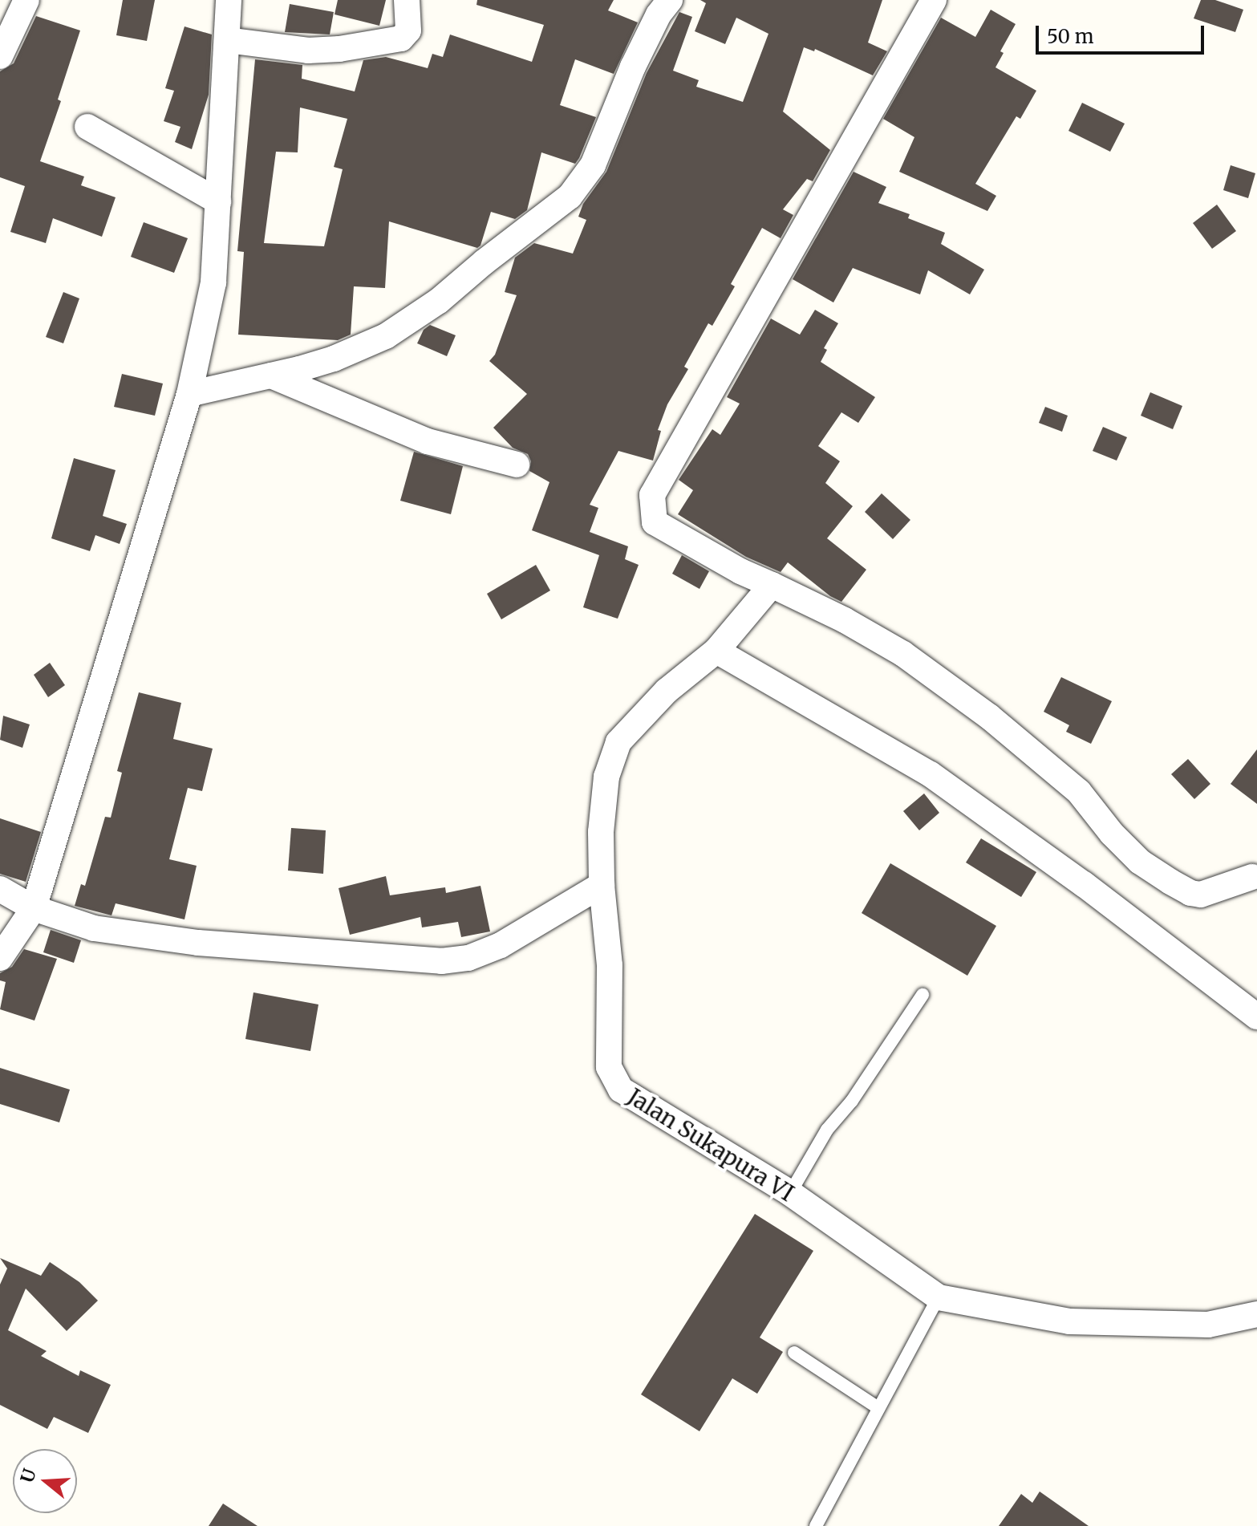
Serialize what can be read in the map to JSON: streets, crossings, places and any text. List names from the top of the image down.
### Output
{
  "streets": {
    "street": ["Jalan Sukapura VI"]
  },
  "scale_bar": "50 m",
  "north": "left"
}
